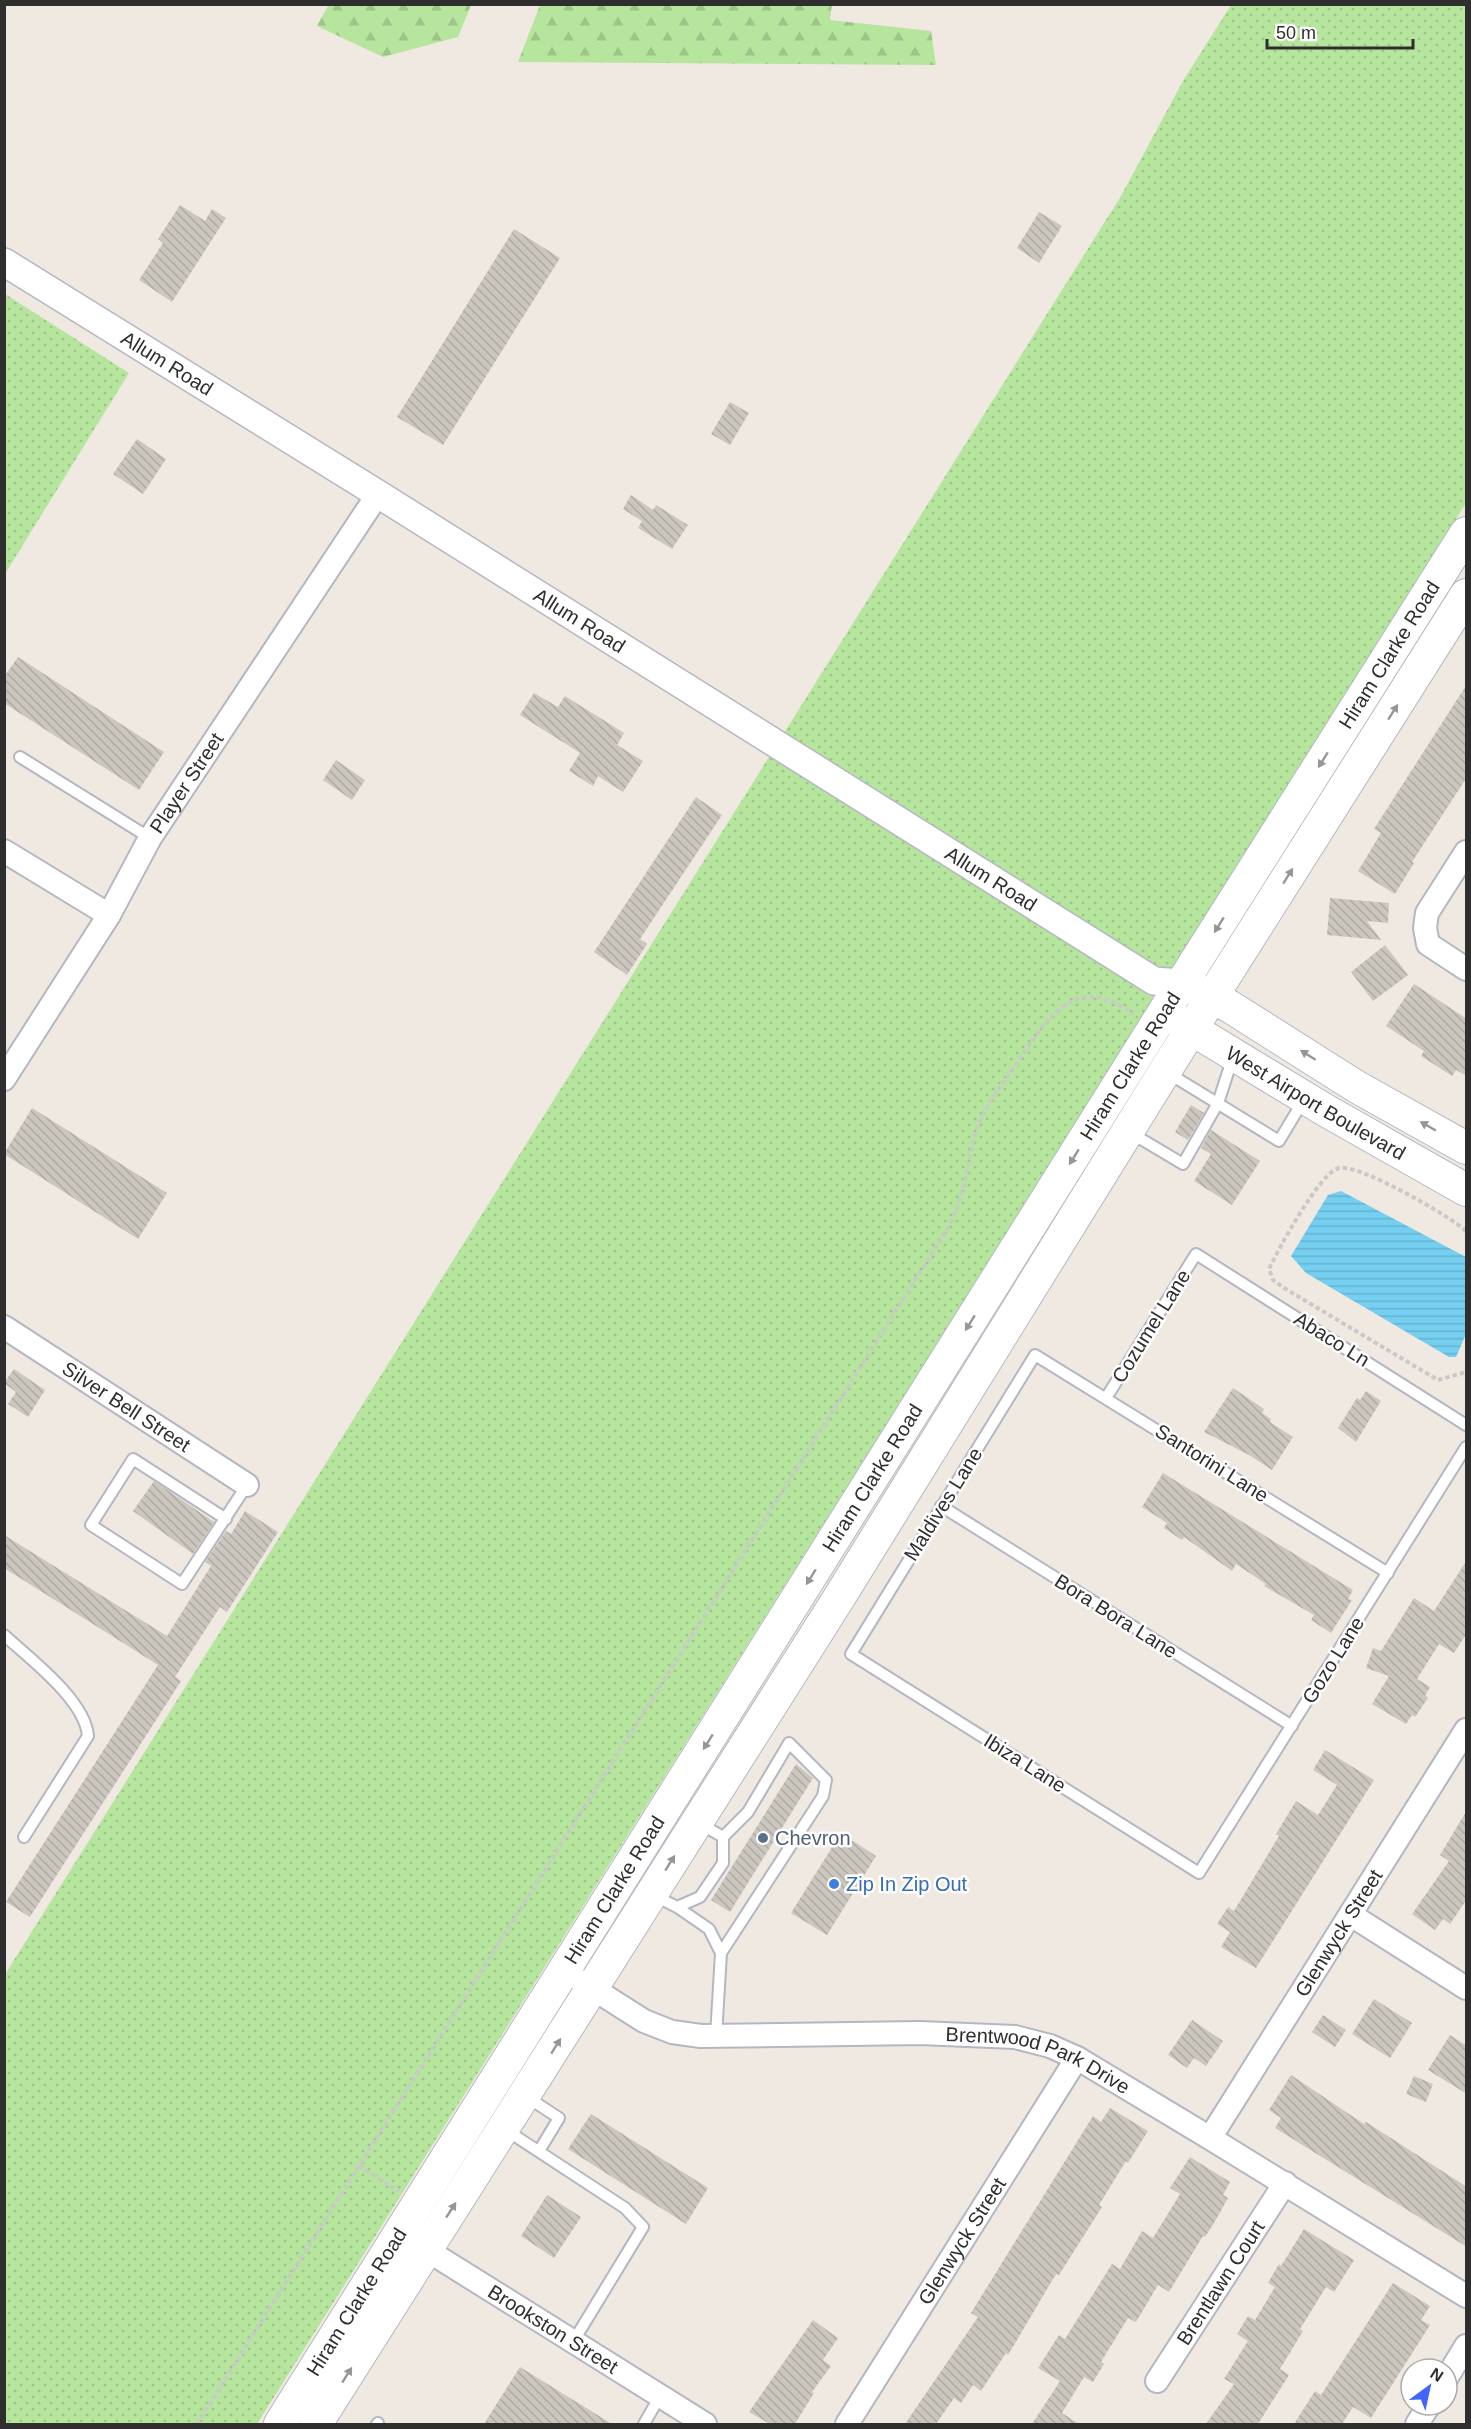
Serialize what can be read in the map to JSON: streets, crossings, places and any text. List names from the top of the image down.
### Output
{
  "streets": {
    "main road": ["Hiram Clarke Road", "West Airport Boulevard"],
    "street": [
      "Allum Road",
      "Player Street",
      "Silver Bell Street",
      "Glenwyck Street",
      "Brentwood Park Drive",
      "Brentlawn Court",
      "Brookston Street"
    ],
    "lane": [
      "Cozumel Lane",
      "Abaco Ln",
      "Santorini Lane",
      "Maldives Lane",
      "Bora Bora Lane",
      "Gozo Lane",
      "Ibiza Lane"
    ]
  },
  "crossings": [
    ["Allum Road", "Hiram Clarke Road"],
    ["Allum Road", "Player Street"],
    ["Allum Road", "West Airport Boulevard"],
    ["Hiram Clarke Road", "West Airport Boulevard"],
    ["Hiram Clarke Road", "Brentwood Park Drive"],
    ["Hiram Clarke Road", "Brookston Street"],
    ["Cozumel Lane", "Abaco Ln"],
    ["Cozumel Lane", "Santorini Lane"],
    ["Santorini Lane", "Maldives Lane"],
    ["Santorini Lane", "Gozo Lane"],
    ["Maldives Lane", "Bora Bora Lane"],
    ["Maldives Lane", "Ibiza Lane"],
    ["Bora Bora Lane", "Gozo Lane"],
    ["Gozo Lane", "Ibiza Lane"],
    ["Glenwyck Street", "Brentwood Park Drive"],
    ["Brentwood Park Drive", "Brentlawn Court"]
  ],
  "places": ["Chevron", "Zip In Zip Out"],
  "scale_bar": "50 m",
  "north": "top right"
}
